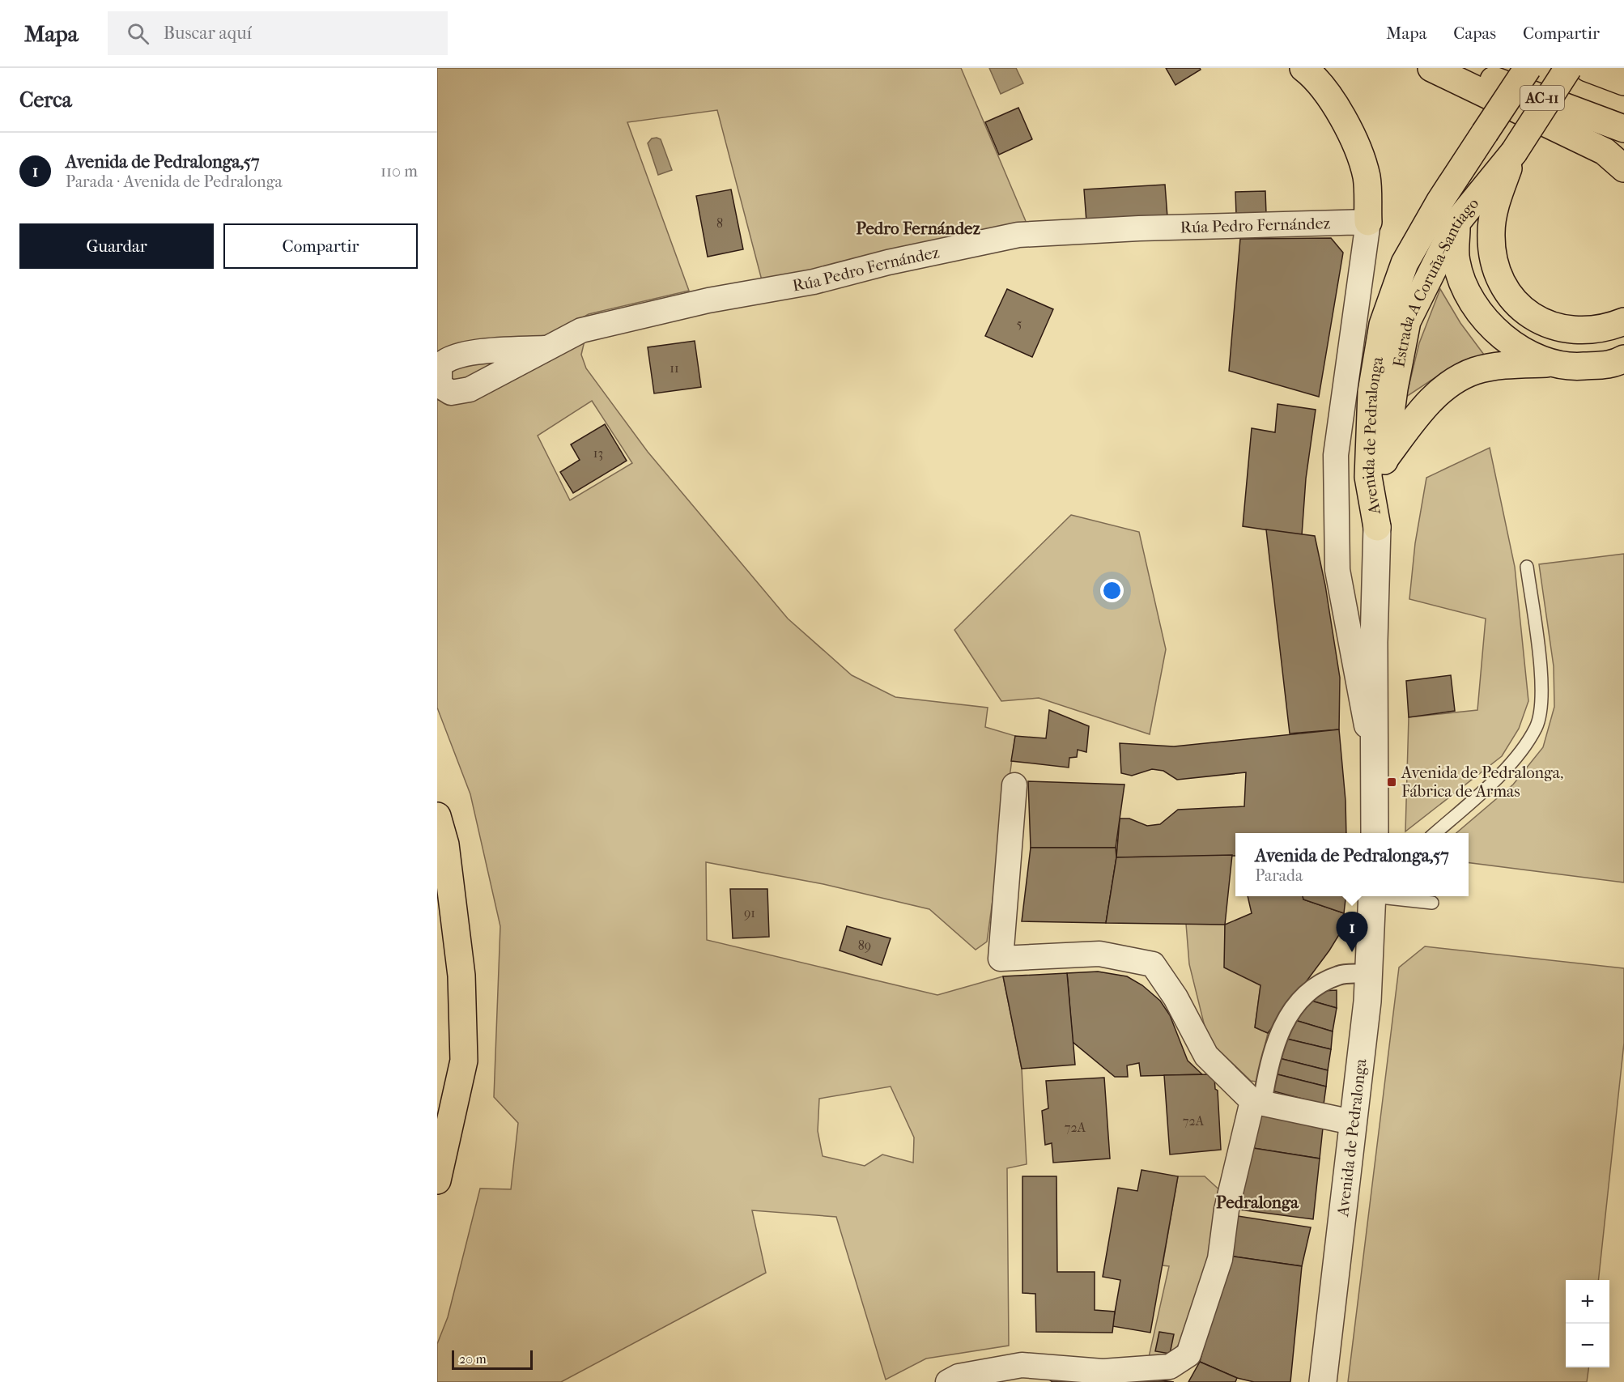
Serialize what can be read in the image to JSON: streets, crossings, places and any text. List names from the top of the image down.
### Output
{
  "streets": {
    "main road": ["AC-11", "Estrada A Coruña-Santiago", "Avenida de Pedralonga"],
    "street": ["Rúa Pedro Fernández"]
  },
  "crossings": [
    ["Rúa Pedro Fernández", "Avenida de Pedralonga"],
    ["Estrada A Coruña-Santiago", "Avenida de Pedralonga"]
  ],
  "districts": ["Pedro Fernández", "Pedralonga"],
  "places": {
    "transit": ["Avenida de Pedralonga, Fábrica de Armas"]
  },
  "house_numbers": [
    "8",
    "5",
    "11",
    "13",
    "91",
    "89",
    "72A",
    "72A"
  ],
  "scale_bar": "20 m",
  "page": {
    "header": "Mapa",
    "search": "Buscar aquí",
    "nav": ["Mapa", "Capas", "Compartir"],
    "heading": "Cerca",
    "list": [
      {
        "mark": "1",
        "name": "Avenida de Pedralonga,57",
        "note": "Parada · Avenida de Pedralonga",
        "value": "110 m"
      }
    ],
    "buttons": ["Guardar", "Compartir"],
    "popup": ["Avenida de Pedralonga,57", "Parada"],
    "pins": "1",
    "map_buttons": ["+", "−"],
    "scale": "20 m"
  }
}
